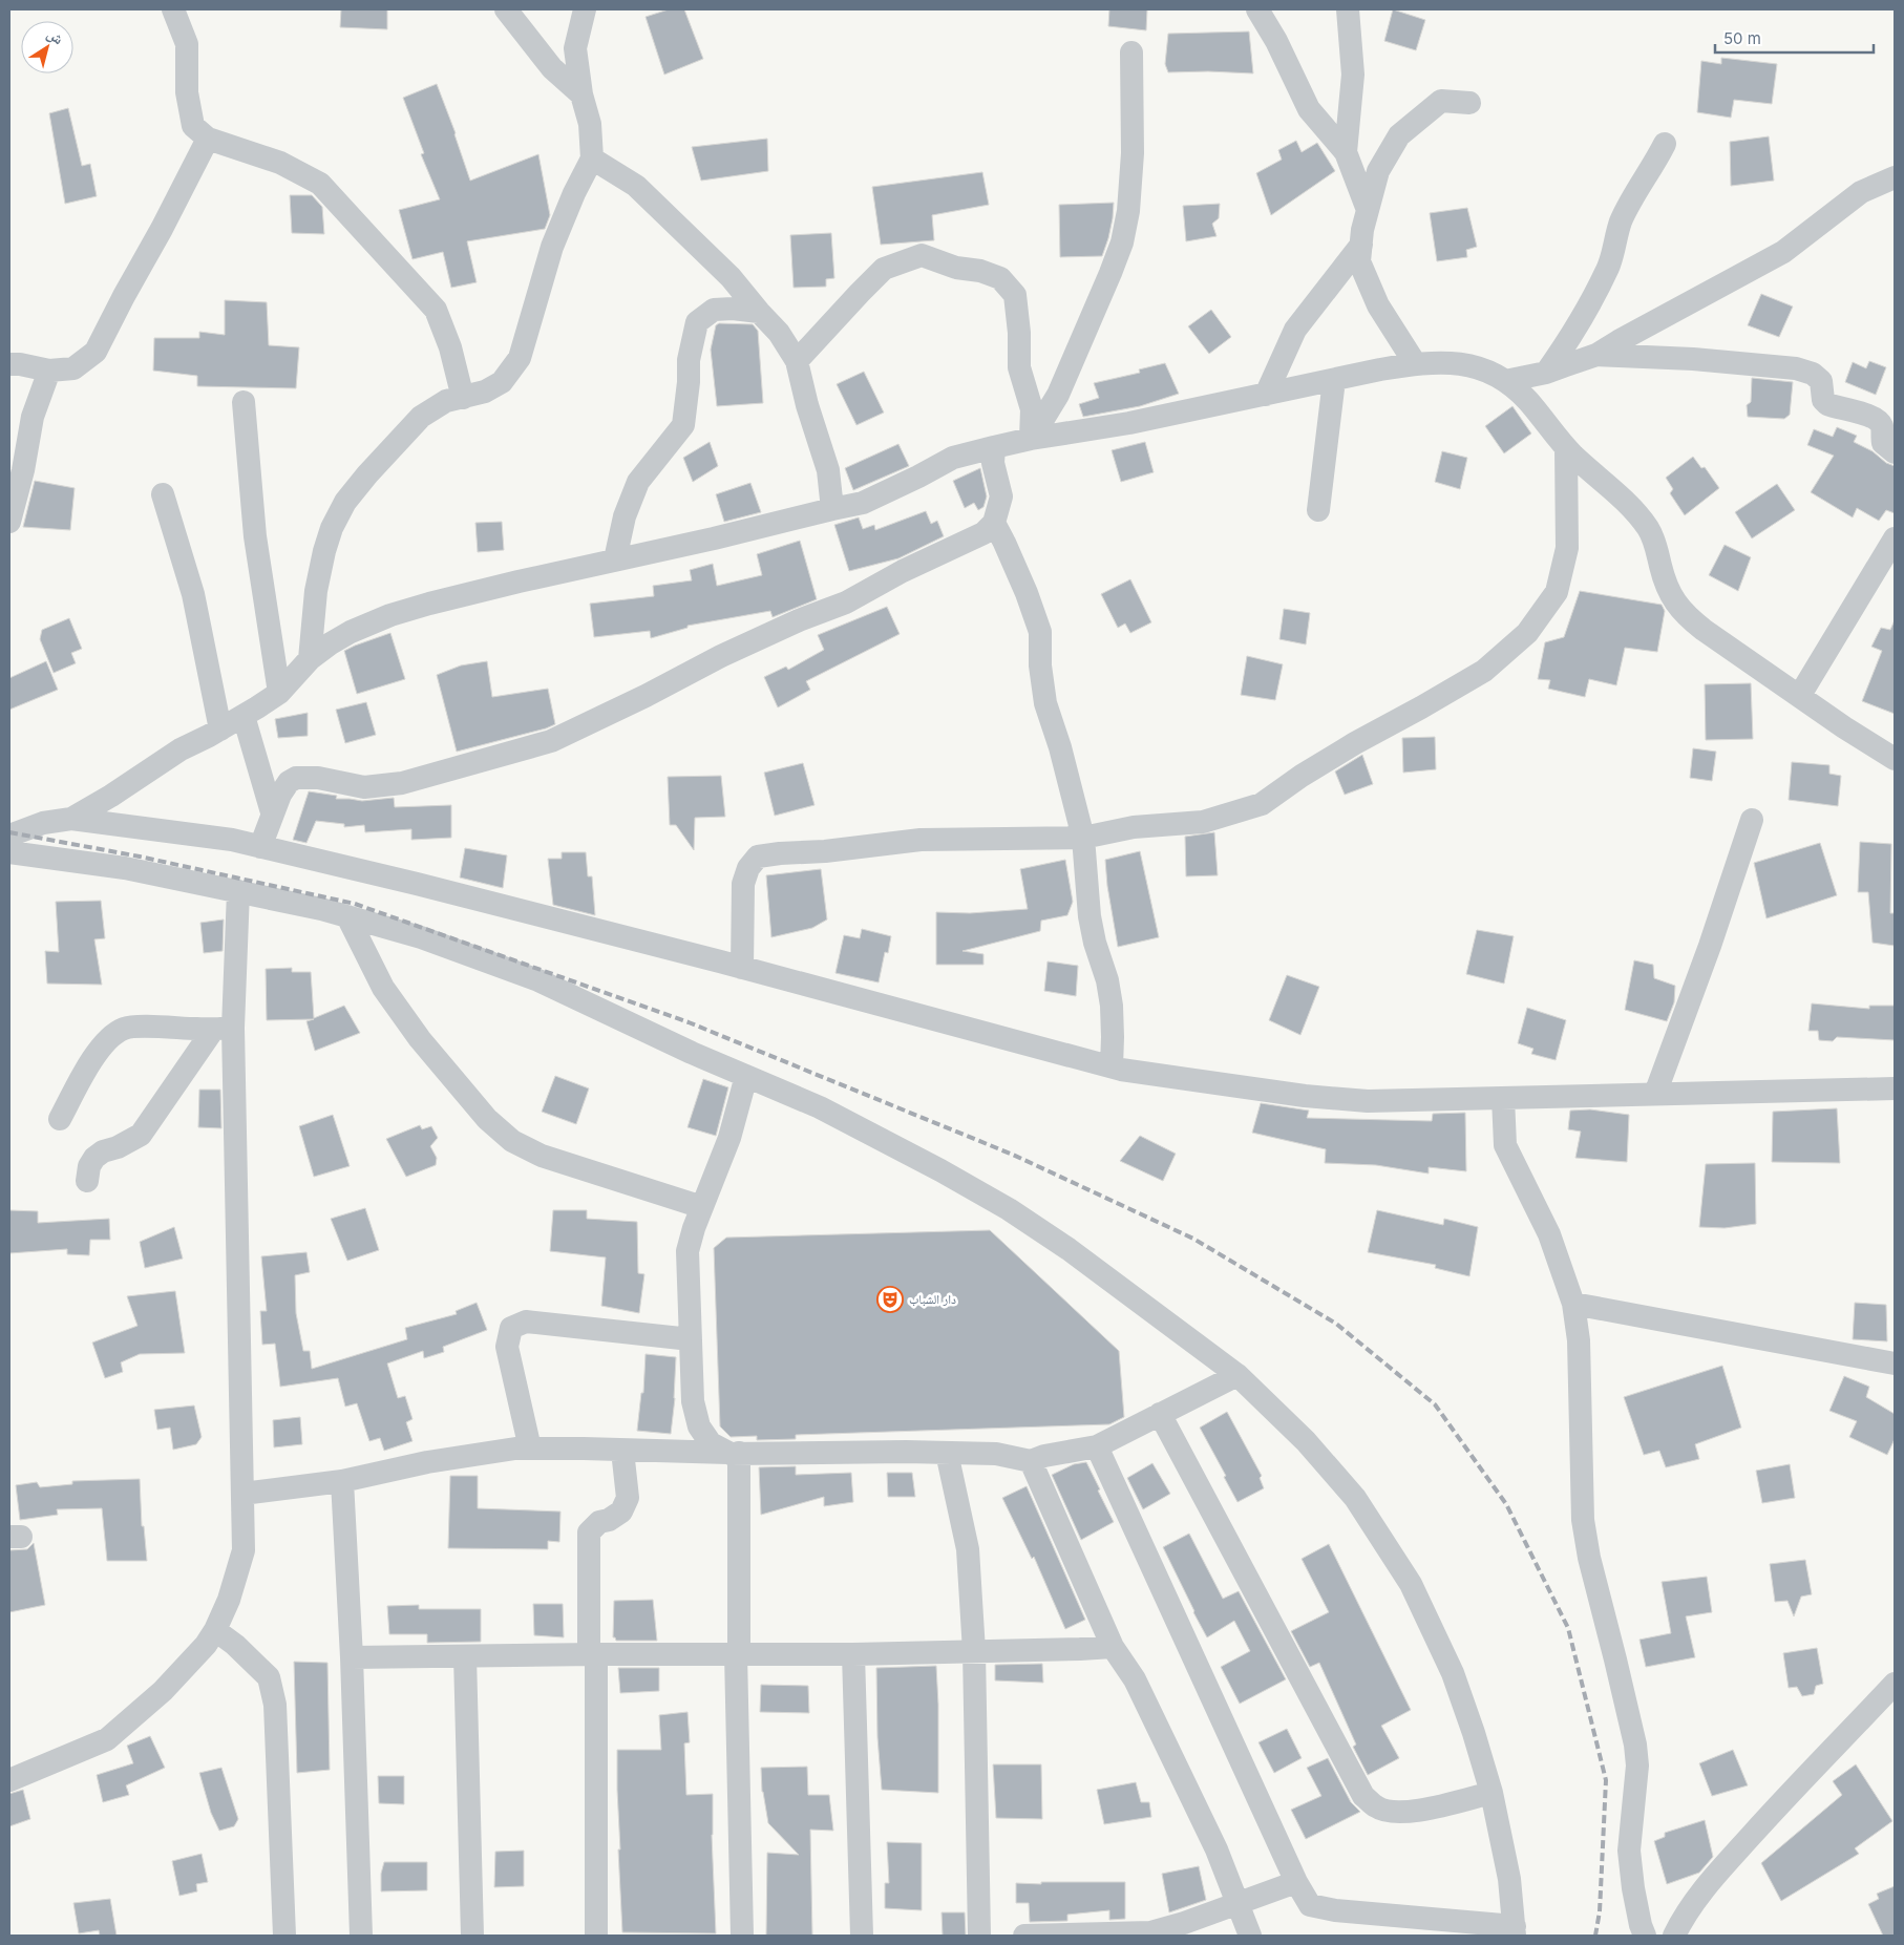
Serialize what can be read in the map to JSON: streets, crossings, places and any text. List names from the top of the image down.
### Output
{
  "places": {
    "theatre": ["دار الشباب"]
  },
  "scale_bar": "50 m",
  "north": "top right"
}
